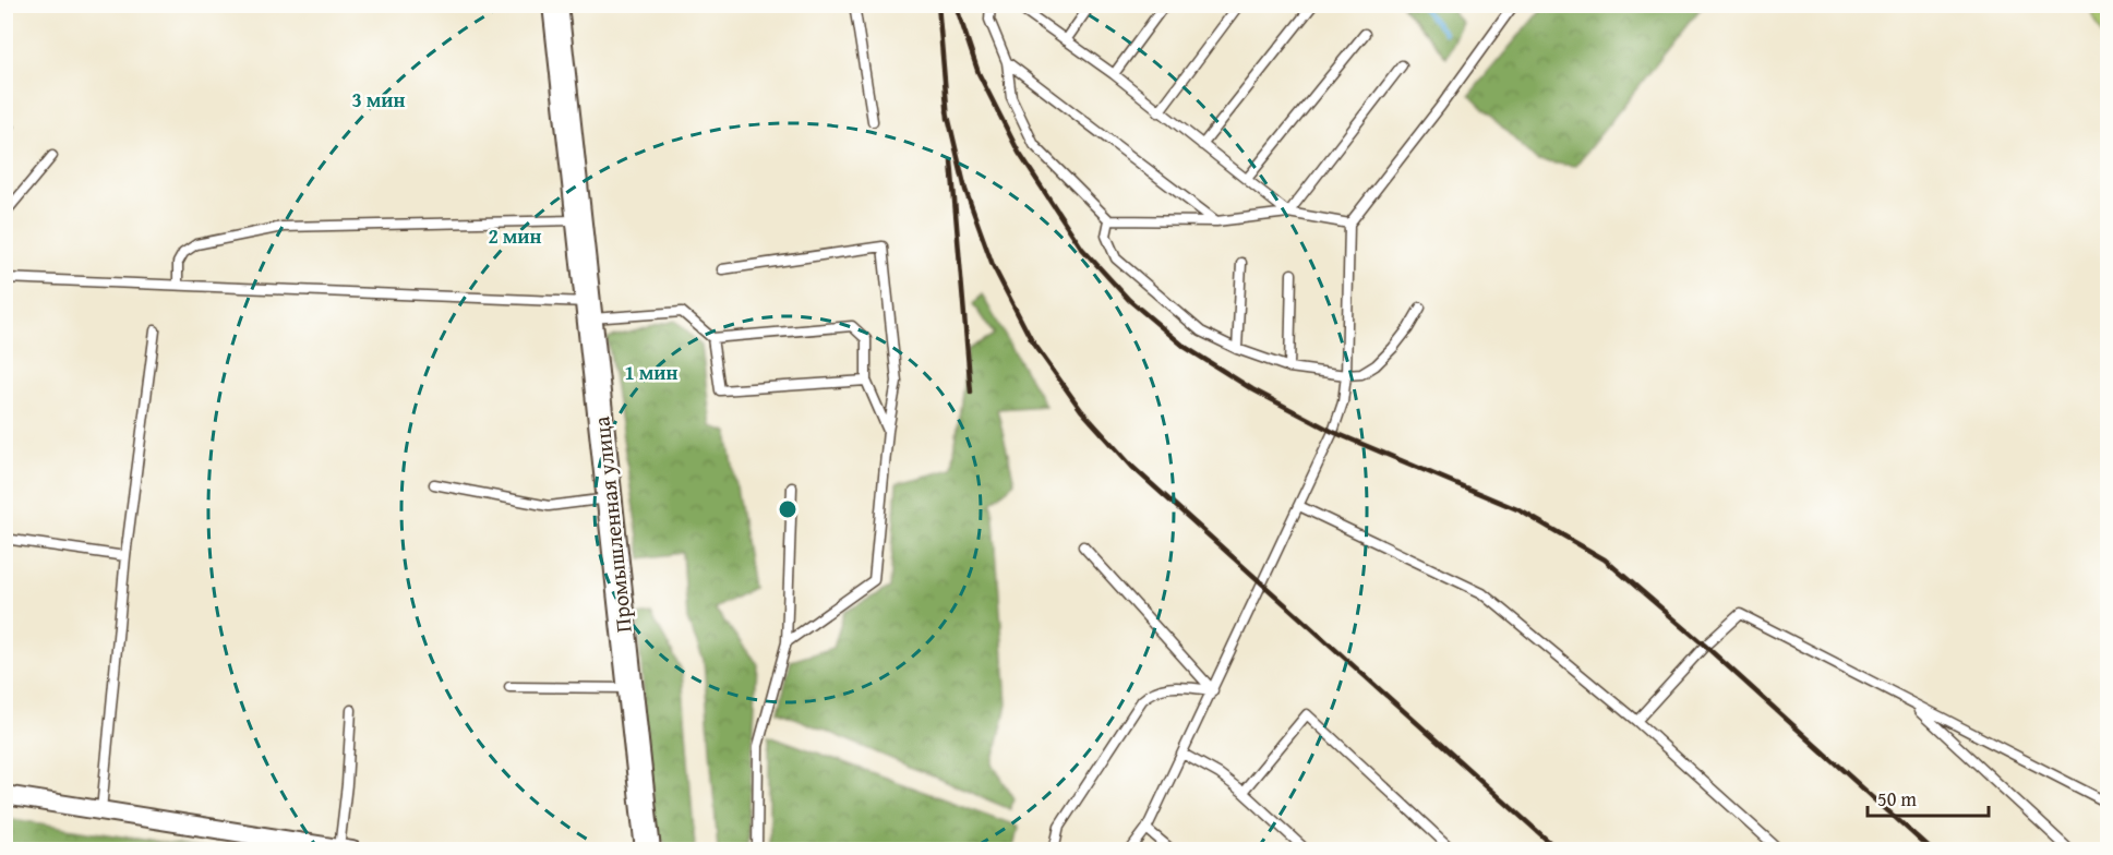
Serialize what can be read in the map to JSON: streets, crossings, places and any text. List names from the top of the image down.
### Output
{
  "streets": {
    "street": ["Промышленная улица"]
  },
  "scale_bar": "50 m",
  "rings": ["3 мин", "2 мин", "1 мин"]
}
